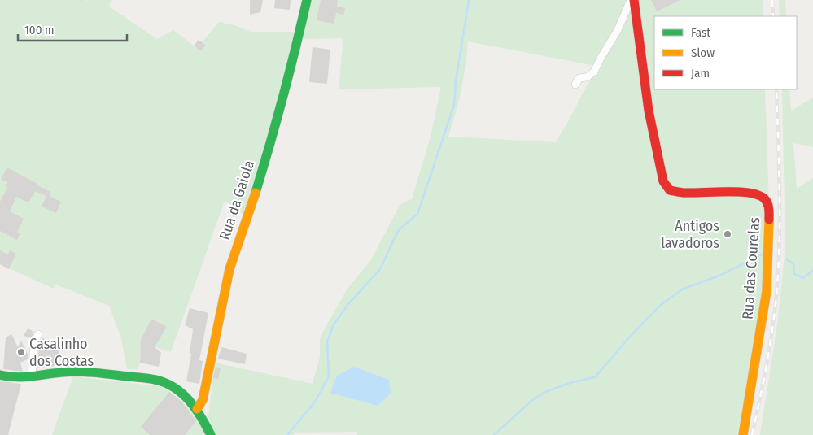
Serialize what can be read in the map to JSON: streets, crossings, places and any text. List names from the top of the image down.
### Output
{
  "streets": {
    "street": ["Rua da Gaiola", "Rua das Courelas"]
  },
  "places": ["Antigos lavadoros", "Casalinho dos Costas"],
  "legend": ["Fast", "Slow", "Jam"],
  "scale_bar": "100 m"
}
